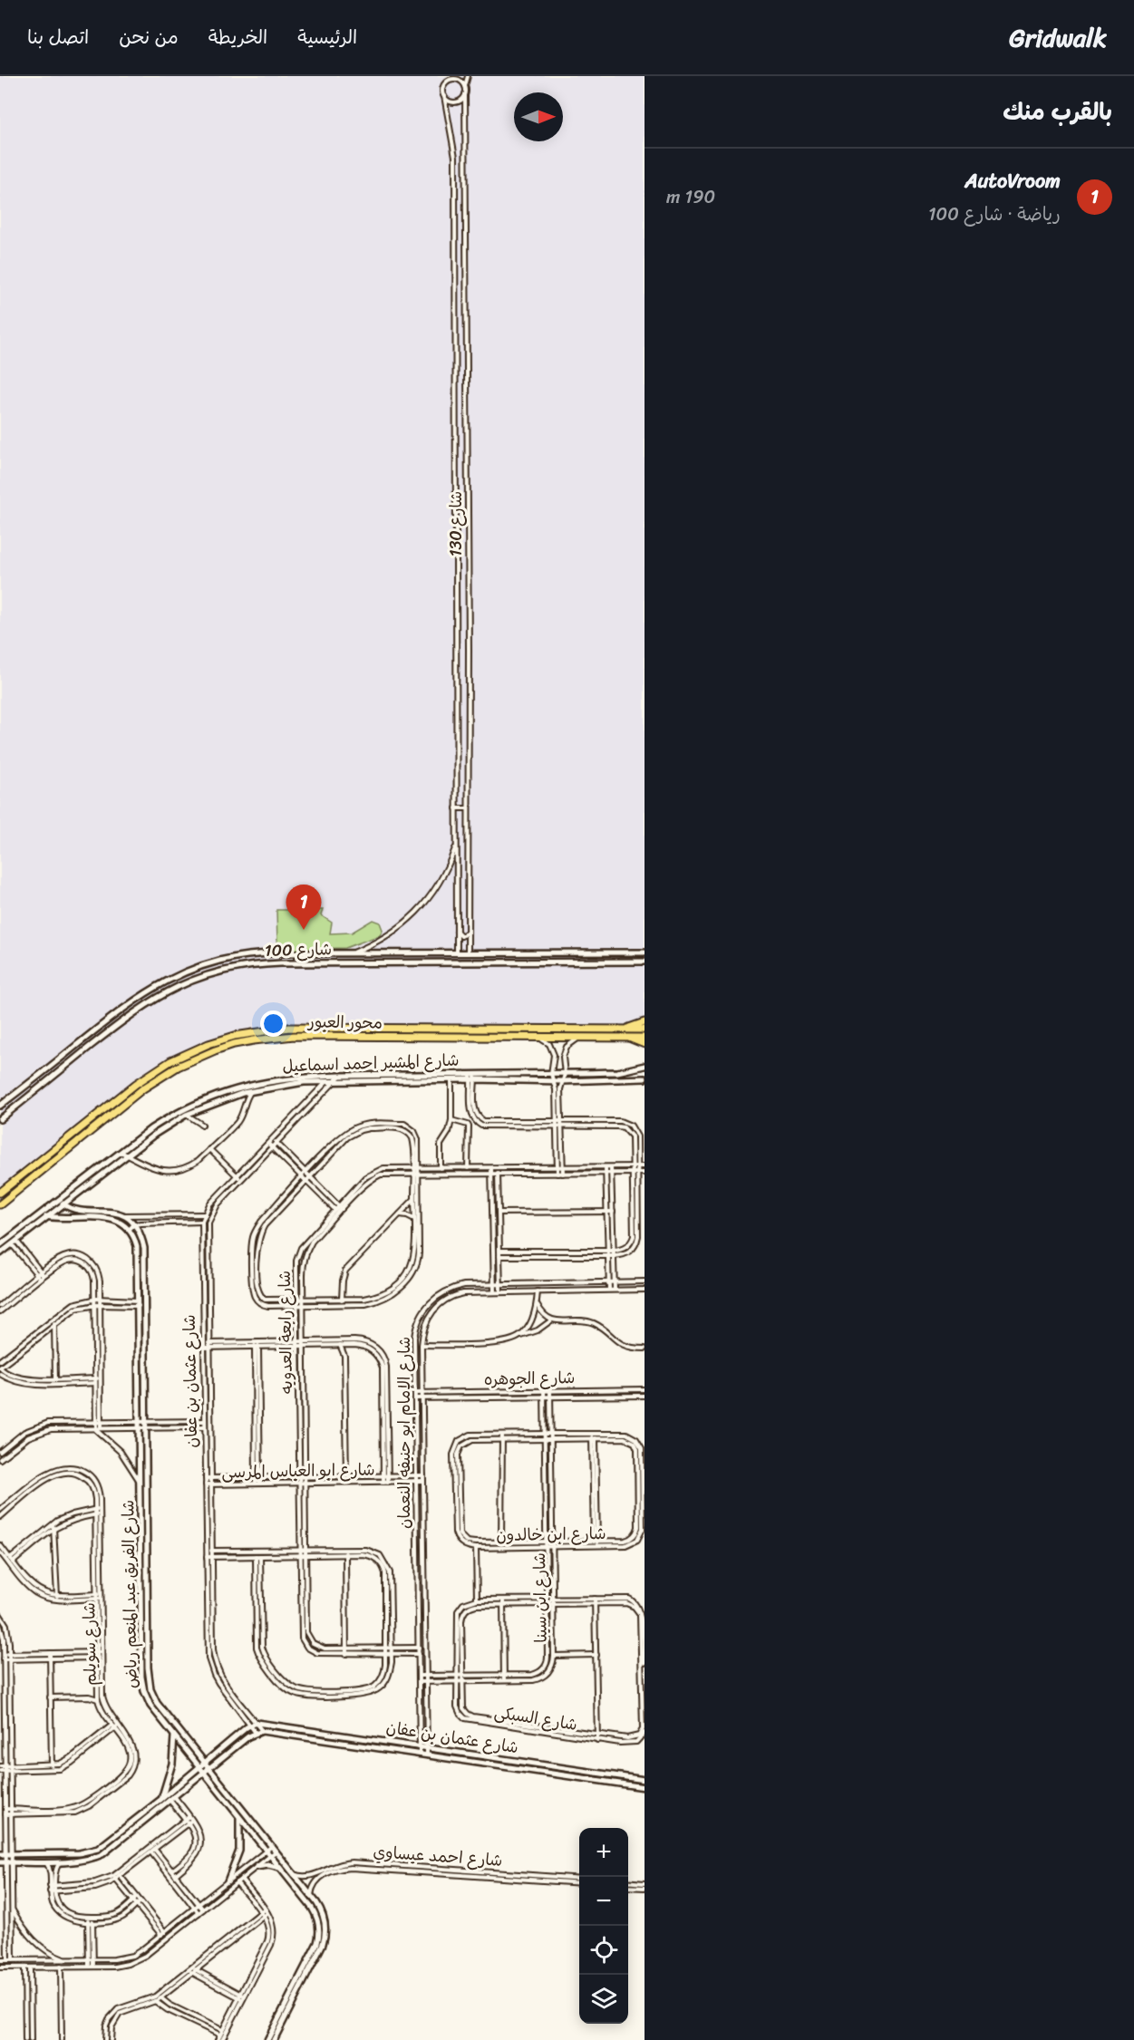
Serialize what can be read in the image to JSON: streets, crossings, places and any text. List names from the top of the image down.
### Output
{
  "streets": {
    "highway": ["محور العبور"],
    "street": [
      "شارع 130",
      "شارع 100",
      "شارع المشير احمد اسماعيل",
      "شارع رابعة العدويه",
      "شارع الجوهره",
      "شارع عثمان بن عفان",
      "شارع الإمام ابو حنيفه النعمان",
      "شارع ابو العباس المرسى",
      "شارع ابن خالدون",
      "شارع الفريق عبد المنعم رياض",
      "شارع ابن سينا",
      "شارع سويلم",
      "شارع السبكى",
      "شارع احمد عيساوي"
    ]
  },
  "crossings": [
    ["شارع 130", "شارع 100"],
    ["شارع رابعة العدويه", "شارع الإمام ابو حنيفه النعمان"],
    ["شارع رابعة العدويه", "شارع ابو العباس المرسى"],
    ["شارع الجوهره", "شارع الإمام ابو حنيفه النعمان"],
    ["شارع الجوهره", "شارع ابن سينا"],
    ["شارع عثمان بن عفان", "شارع الإمام ابو حنيفه النعمان"],
    ["شارع عثمان بن عفان", "شارع ابو العباس المرسى"],
    ["شارع الإمام ابو حنيفه النعمان", "شارع ابو العباس المرسى"],
    ["شارع الإمام ابو حنيفه النعمان", "شارع ابن سينا"],
    ["شارع ابن خالدون", "شارع ابن سينا"],
    ["شارع الفريق عبد المنعم رياض", "شارع احمد عيساوي"],
    ["شارع ابن سينا", "شارع السبكى"]
  ],
  "north": "right",
  "page": {
    "header": "Gridwalk",
    "nav": [
      "الرئيسية",
      "الخريطة",
      "من نحن",
      "اتصل بنا"
    ],
    "heading": "بالقرب منك",
    "list": [
      {
        "mark": "1",
        "name": "AutoVroom",
        "note": "رياضة · شارع 100",
        "value": "190 m"
      }
    ],
    "pins": "1",
    "map_buttons": ["+", "−"]
  }
}
